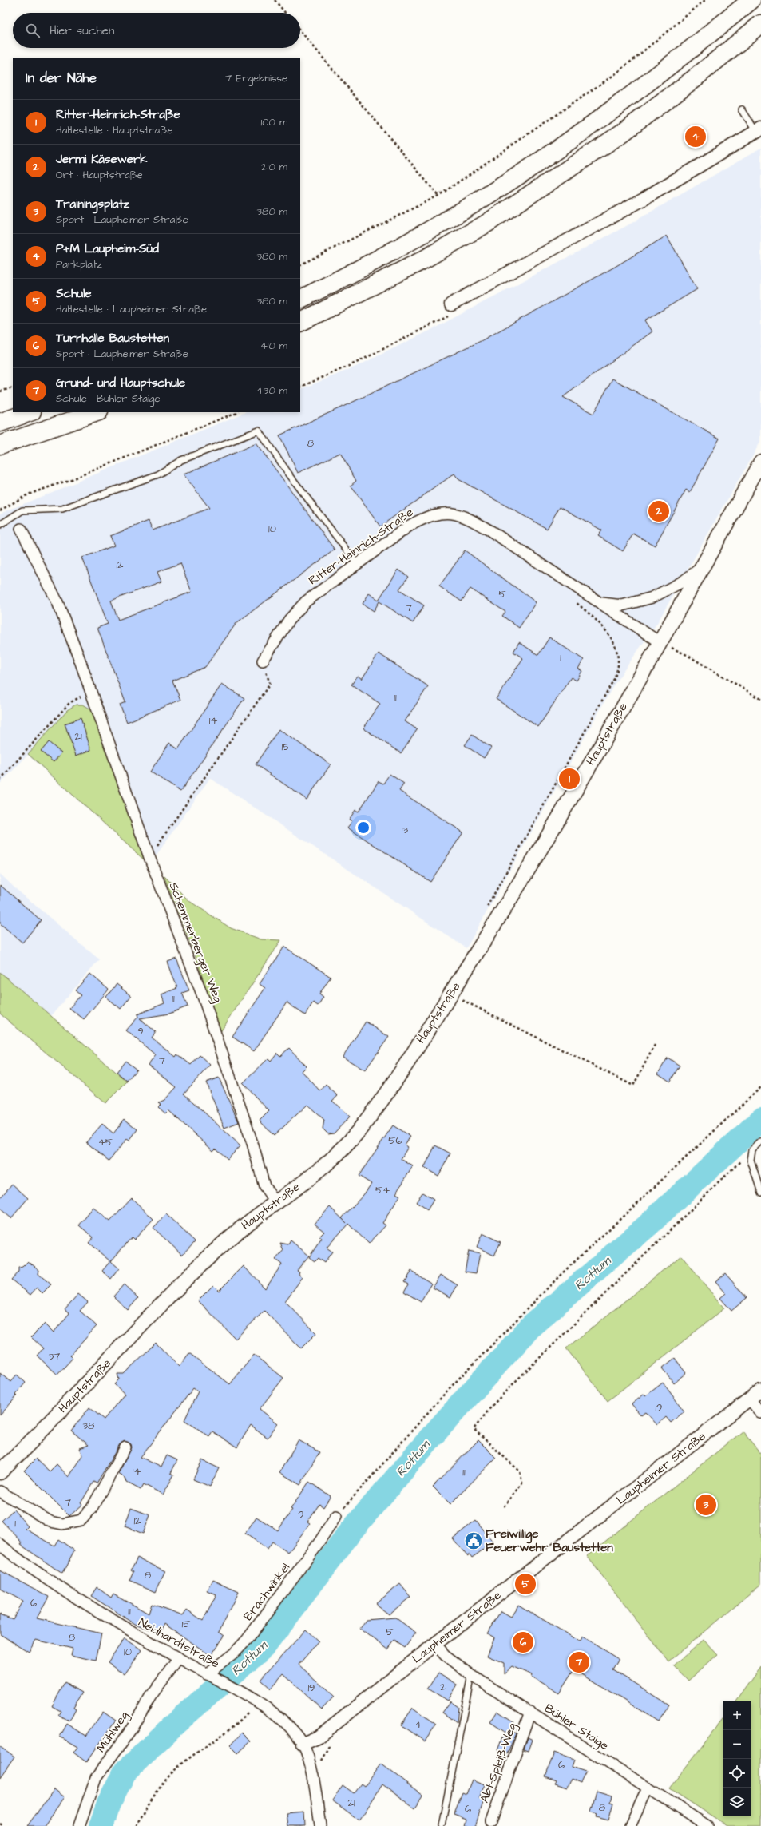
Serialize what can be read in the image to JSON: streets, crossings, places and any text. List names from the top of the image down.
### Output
{
  "streets": {
    "main road": ["Hauptstraße"],
    "street": [
      "Ritter-Heinrich-Straße",
      "Schemmerberger Weg",
      "Laupheimer Straße",
      "Brachwinkel",
      "Neidhardtstraße",
      "Bühler Staige",
      "Mühlweg",
      "Abt-Spleiß-Weg"
    ]
  },
  "crossings": [
    ["Ritter-Heinrich-Straße", "Hauptstraße"],
    ["Hauptstraße", "Schemmerberger Weg"],
    ["Laupheimer Straße", "Neidhardtstraße"],
    ["Laupheimer Straße", "Bühler Staige"],
    ["Brachwinkel", "Neidhardtstraße"],
    ["Neidhardtstraße", "Mühlweg"],
    ["Bühler Staige", "Abt-Spleiß-Weg"]
  ],
  "water": ["Rottum"],
  "places": {
    "public building": ["Freiwillige Feuerwehr Baustetten"]
  },
  "house_numbers": [
    "8",
    "10",
    "12",
    "5",
    "7",
    "1",
    "11",
    "14",
    "21",
    "15",
    "13",
    "11",
    "9",
    "7",
    "56",
    "45",
    "54",
    "37",
    "19",
    "38",
    "14",
    "11",
    "7",
    "9",
    "12",
    "1",
    "8",
    "6",
    "11",
    "15",
    "5",
    "8",
    "10",
    "2",
    "19",
    "4",
    "6",
    "21",
    "8",
    "6"
  ],
  "page": {
    "search": "Hier suchen",
    "heading": ["In der Nähe", "7 Ergebnisse"],
    "list": [
      {
        "mark": "1",
        "name": "Ritter-Heinrich-Straße",
        "note": "Haltestelle · Hauptstraße",
        "value": "100 m"
      },
      {
        "mark": "2",
        "name": "Jermi Käsewerk",
        "note": "Ort · Hauptstraße",
        "value": "210 m"
      },
      {
        "mark": "3",
        "name": "Trainingsplatz",
        "note": "Sport · Laupheimer Straße",
        "value": "380 m"
      },
      {
        "mark": "4",
        "name": "P+M Laupheim-Süd",
        "note": "Parkplatz",
        "value": "380 m"
      },
      {
        "mark": "5",
        "name": "Schule",
        "note": "Haltestelle · Laupheimer Straße",
        "value": "380 m"
      },
      {
        "mark": "6",
        "name": "Turnhalle Baustetten",
        "note": "Sport · Laupheimer Straße",
        "value": "410 m"
      },
      {
        "mark": "7",
        "name": "Grund- und Hauptschule",
        "note": "Schule · Bühler Staige",
        "value": "430 m"
      }
    ],
    "pins": [
      "4",
      "2",
      "1",
      "3",
      "5",
      "6",
      "7"
    ],
    "map_buttons": ["+", "−"]
  }
}
